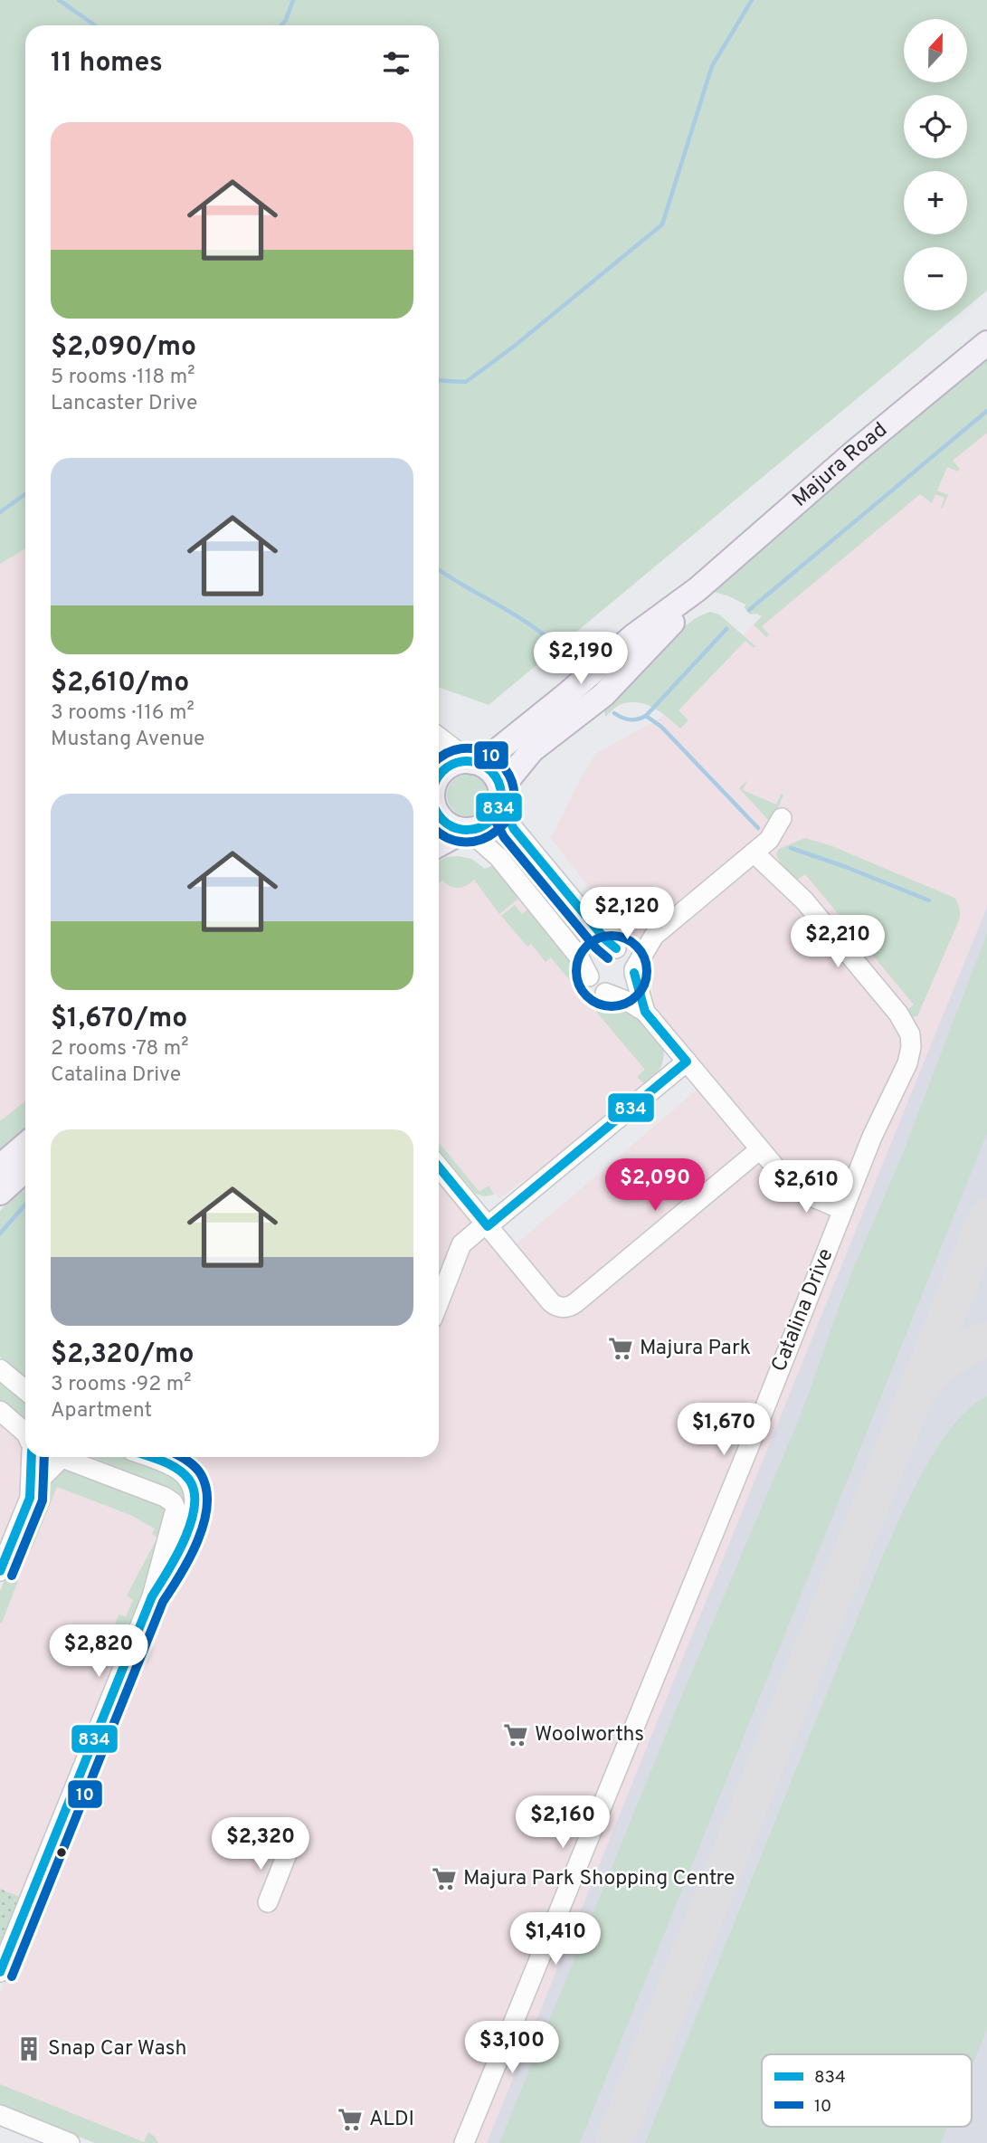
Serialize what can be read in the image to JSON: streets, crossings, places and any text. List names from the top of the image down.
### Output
{
  "streets": {
    "main road": ["Majura Road"],
    "street": ["Catalina Drive"]
  },
  "places": {
    "supermarket": [
      "Majura Park",
      "Woolworths",
      "Majura Park Shopping Centre",
      "ALDI"
    ],
    "building": ["Snap Car Wash"]
  },
  "lines": ["transit line 10", "transit line 834"],
  "legend": ["834", "10"],
  "north": "top",
  "page": {
    "map_buttons": ["+", "−"],
    "heading": "11 homes",
    "list": [
      {
        "name": "$2,090/mo",
        "note": "5 rooms · 118 m² · Lancaster Drive"
      },
      {
        "name": "$2,610/mo",
        "note": "3 rooms · 116 m² · Mustang Avenue"
      },
      {
        "name": "$1,670/mo",
        "note": "2 rooms · 78 m² · Catalina Drive"
      },
      {
        "name": "$2,320/mo",
        "note": "3 rooms · 92 m² · Apartment"
      }
    ],
    "price": [
      "$2,190",
      "$2,120",
      "$2,210",
      "$2,090",
      "$2,610",
      "$1,670",
      "$2,820",
      "$2,160",
      "$2,320",
      "$1,410",
      "$3,100"
    ]
  }
}
